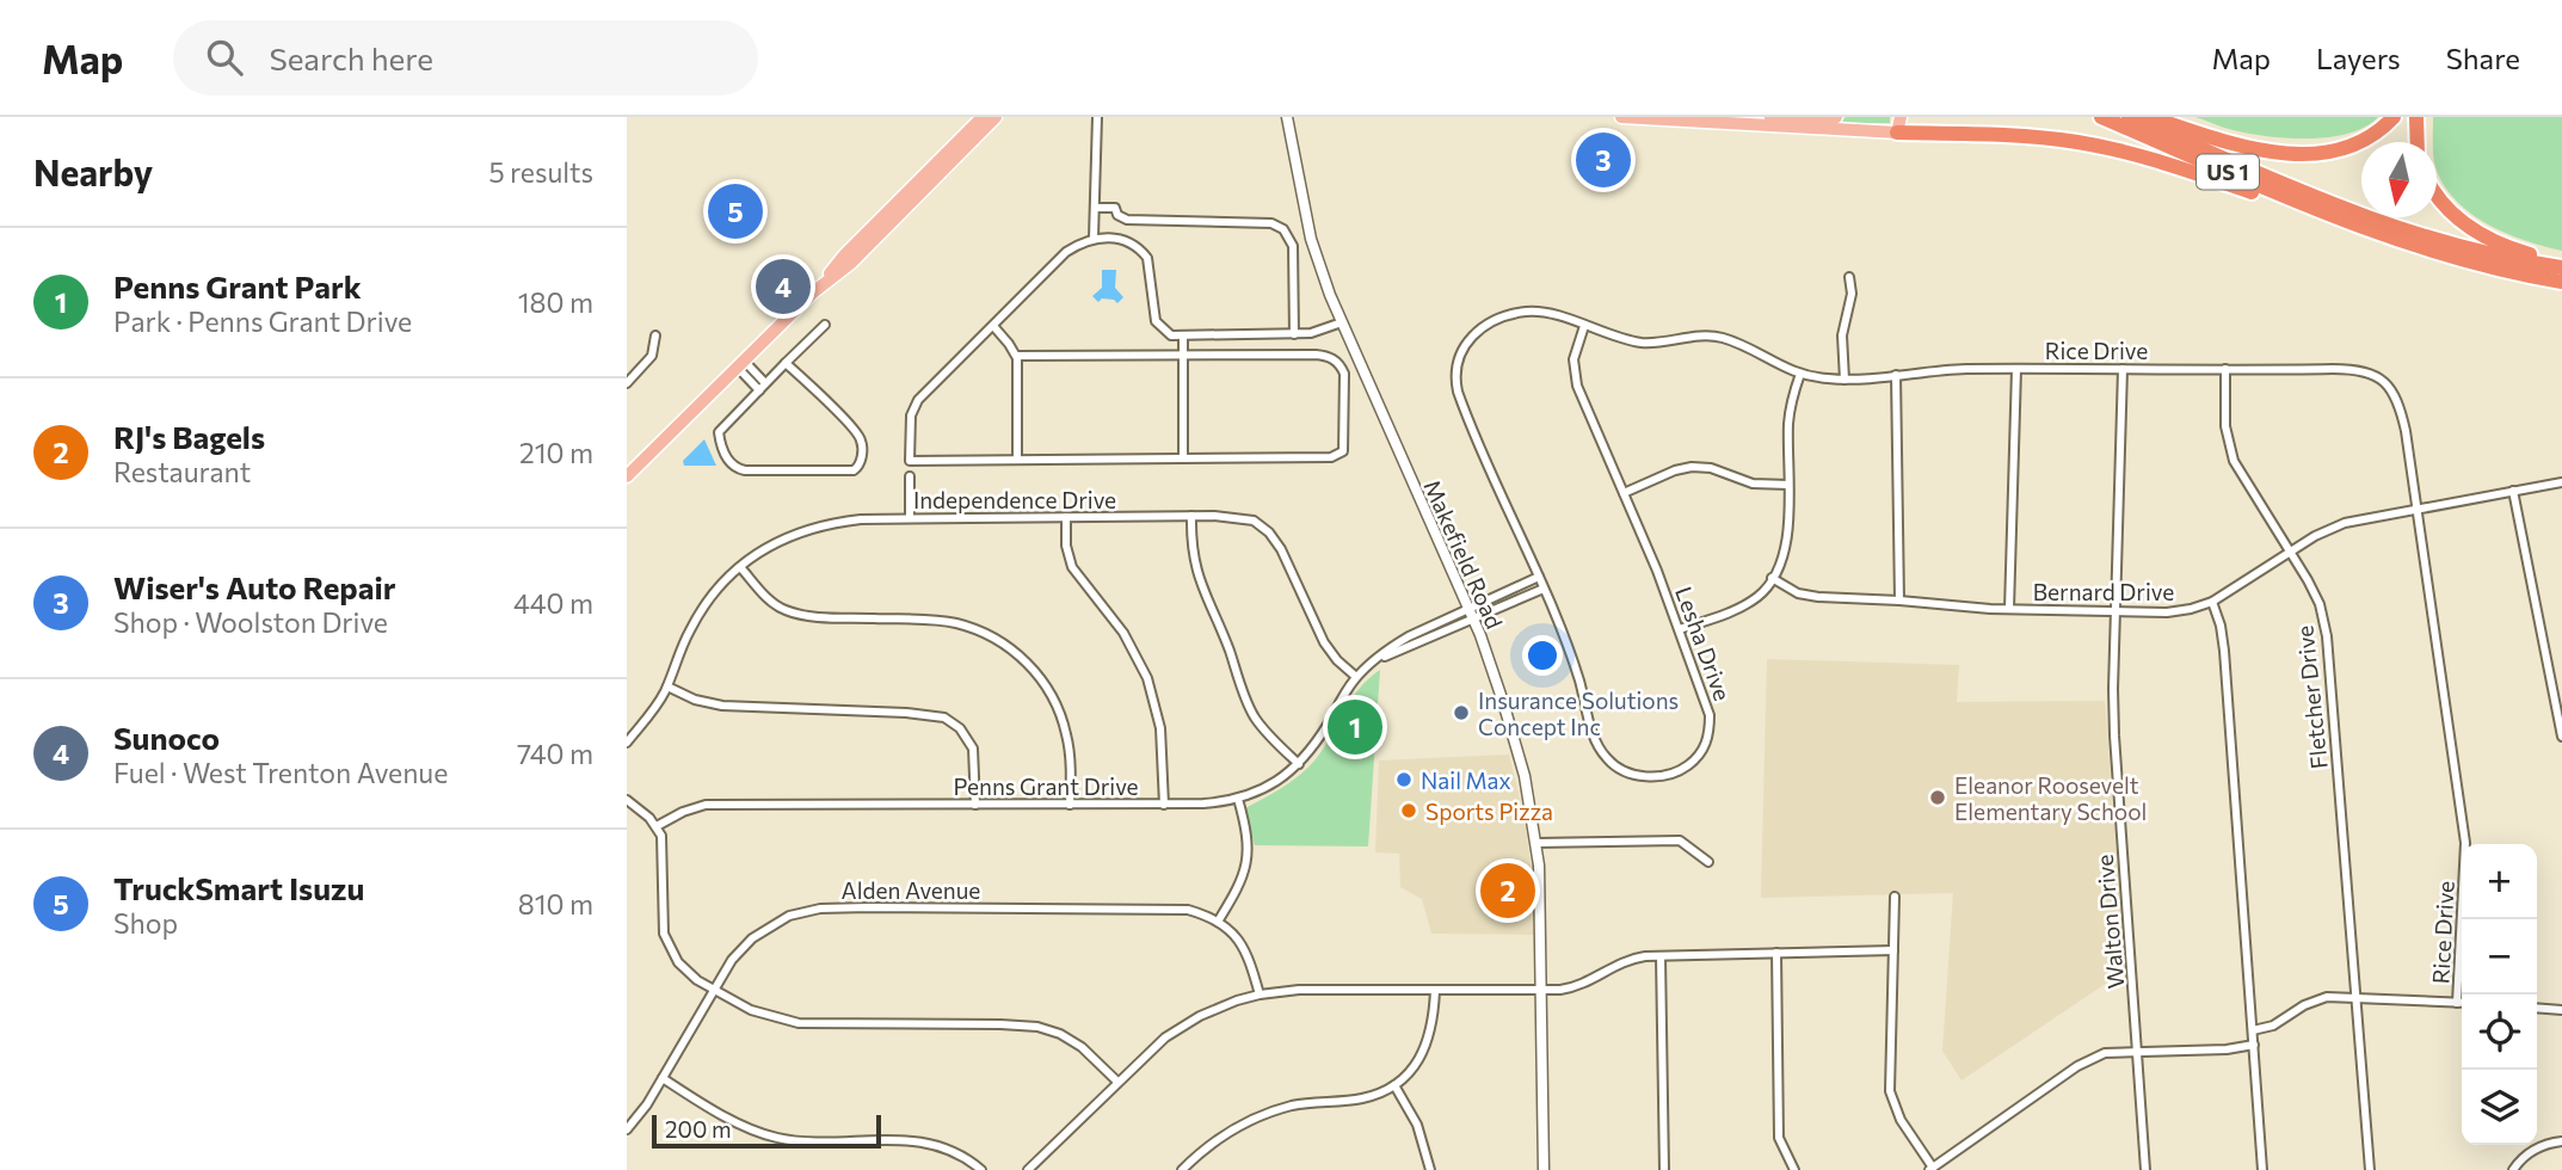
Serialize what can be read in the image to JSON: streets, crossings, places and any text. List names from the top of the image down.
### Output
{
  "streets": {
    "highway": ["US 1"],
    "street": [
      "Rice Drive",
      "Independence Drive",
      "Makefield Road",
      "Bernard Drive",
      "Lesha Drive",
      "Fletcher Drive",
      "Penns Grant Drive",
      "Alden Avenue",
      "Walton Drive"
    ]
  },
  "crossings": [
    ["Rice Drive", "Bernard Drive"],
    ["Rice Drive", "Lesha Drive"],
    ["Rice Drive", "Fletcher Drive"],
    ["Rice Drive", "Walton Drive"],
    ["Independence Drive", "Penns Grant Drive"],
    ["Makefield Road", "Penns Grant Drive"],
    ["Bernard Drive", "Fletcher Drive"],
    ["Bernard Drive", "Walton Drive"]
  ],
  "places": [
    "Insurance Solutions Concept Inc",
    "Nail Max",
    "Eleanor Roosevelt Elementary School",
    "Sports Pizza"
  ],
  "scale_bar": "200 m",
  "north": "bottom",
  "page": {
    "header": "Map",
    "search": "Search here",
    "nav": ["Map", "Layers", "Share"],
    "heading": ["Nearby", "5 results"],
    "pins": [
      "3",
      "5",
      "4",
      "1",
      "2"
    ],
    "list": [
      {
        "mark": "1",
        "name": "Penns Grant Park",
        "note": "Park · Penns Grant Drive",
        "value": "180 m"
      },
      {
        "mark": "2",
        "name": "RJ's Bagels",
        "note": "Restaurant",
        "value": "210 m"
      },
      {
        "mark": "3",
        "name": "Wiser's Auto Repair",
        "note": "Shop · Woolston Drive",
        "value": "440 m"
      },
      {
        "mark": "4",
        "name": "Sunoco",
        "note": "Fuel · West Trenton Avenue",
        "value": "740 m"
      },
      {
        "mark": "5",
        "name": "TruckSmart Isuzu",
        "note": "Shop",
        "value": "810 m"
      }
    ],
    "map_buttons": ["+", "−"],
    "scale": "200 m"
  }
}
